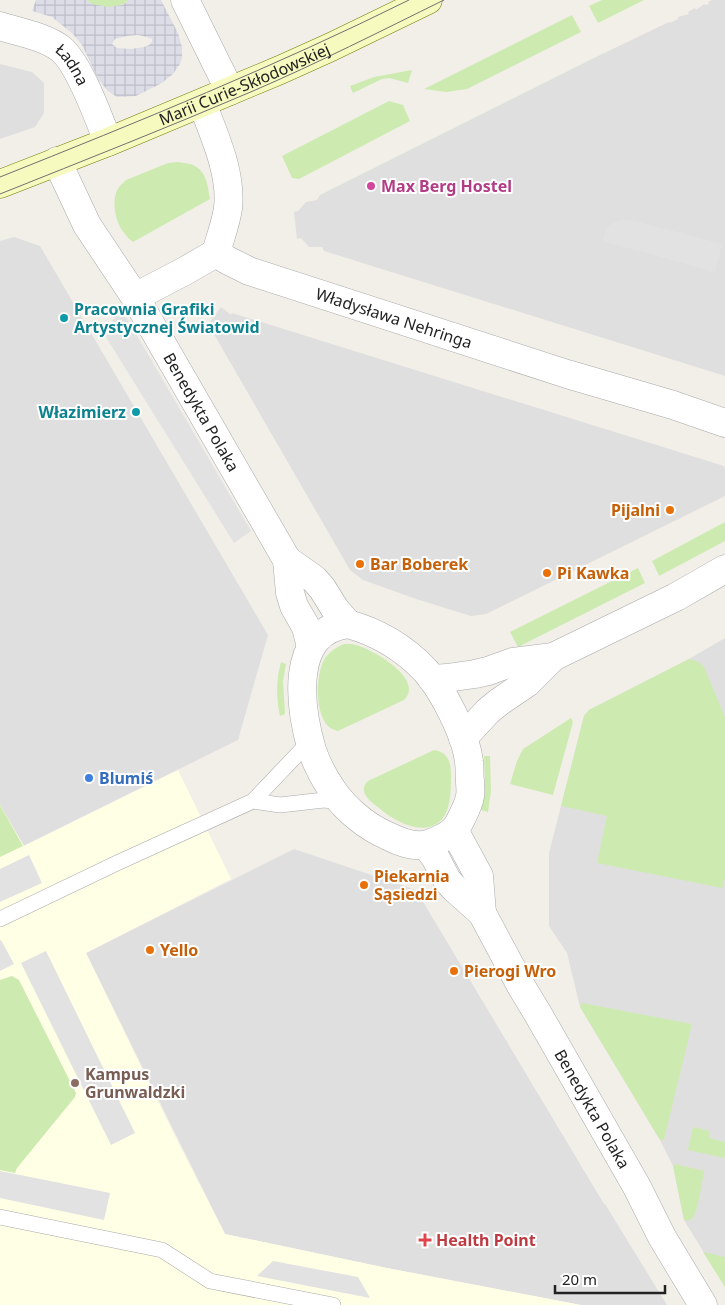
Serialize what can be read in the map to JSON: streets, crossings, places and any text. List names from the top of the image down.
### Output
{
  "streets": {
    "street": [
      "Ładna",
      "Marii Curie-Skłodowskiej",
      "Władysława Nehringa",
      "Benedykta Polaka"
    ]
  },
  "crossings": [
    ["Ładna", "Marii Curie-Skłodowskiej"],
    ["Marii Curie-Skłodowskiej", "Benedykta Polaka"]
  ],
  "places": {
    "other": [
      "Max Berg Hostel",
      "Pracownia Grafiki Artystycznej Światowid",
      "Włazimierz",
      "Pijalni",
      "Bar Boberek",
      "Pi Kawka",
      "Blumiś",
      "Piekarnia Sąsiedzi",
      "Yello",
      "Pierogi Wro",
      "Kampus Grunwaldzki"
    ],
    "health": ["Health Point"]
  },
  "scale_bar": "20 m"
}
